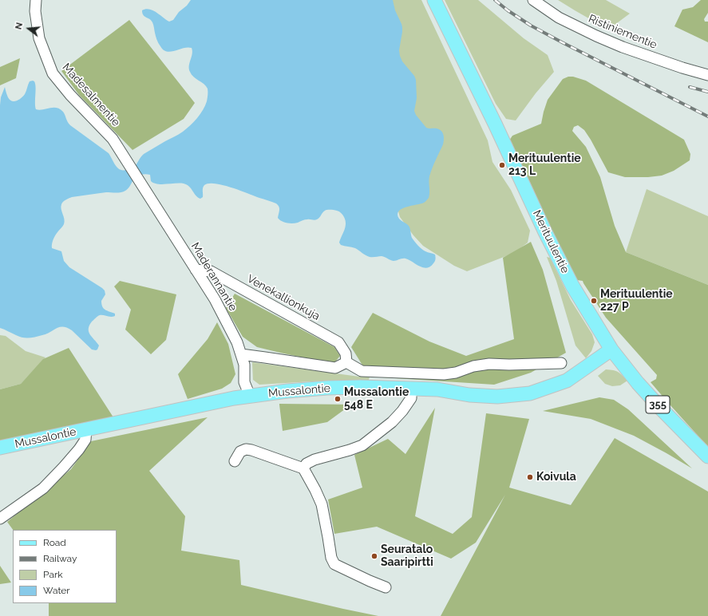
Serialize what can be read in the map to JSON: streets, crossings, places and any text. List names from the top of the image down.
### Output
{
  "streets": {
    "main road": ["Merituulentie", "Mussalontie", "355"],
    "street": [
      "Ristiniementie",
      "Madesalmentie",
      "Maderannantie",
      "Venekallionkuja"
    ]
  },
  "crossings": [
    ["Madesalmentie", "Maderannantie"],
    ["Merituulentie", "Mussalontie"],
    ["Maderannantie", "Venekallionkuja"],
    ["Maderannantie", "Mussalontie"]
  ],
  "places": [
    "Merituulentie 213 L",
    "Merituulentie 227 P",
    "Mussalontie 548 E",
    "Koivula",
    "Seuratalo Saaripirtti"
  ],
  "legend": [
    "Road",
    "Railway",
    "Park",
    "Water"
  ],
  "north": "left"
}
